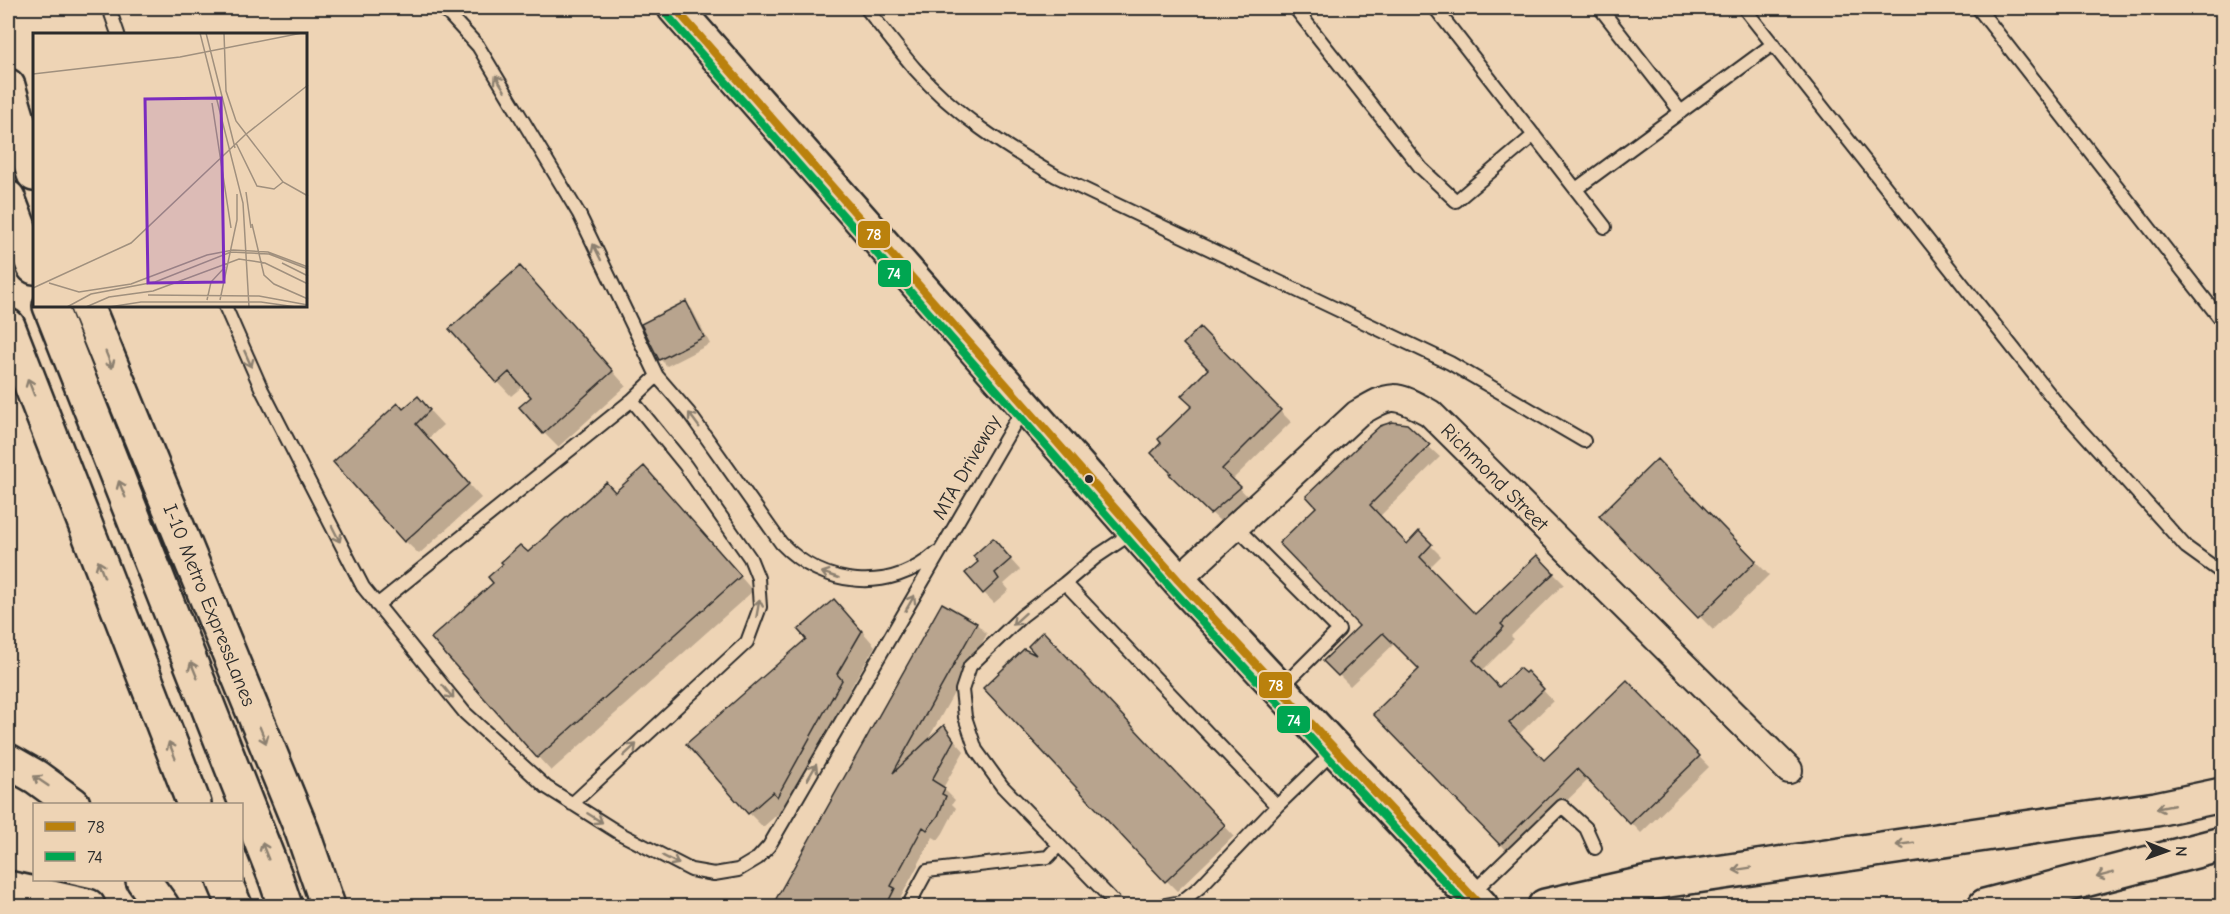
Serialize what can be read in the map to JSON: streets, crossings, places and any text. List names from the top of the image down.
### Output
{
  "streets": {
    "main road": ["I-10 Metro ExpressLanes"],
    "street": ["Richmond Street"],
    "lane": ["MTA Driveway"]
  },
  "lines": ["transit line 78", "transit line 74"],
  "legend": ["78", "74"],
  "north": "right"
}
